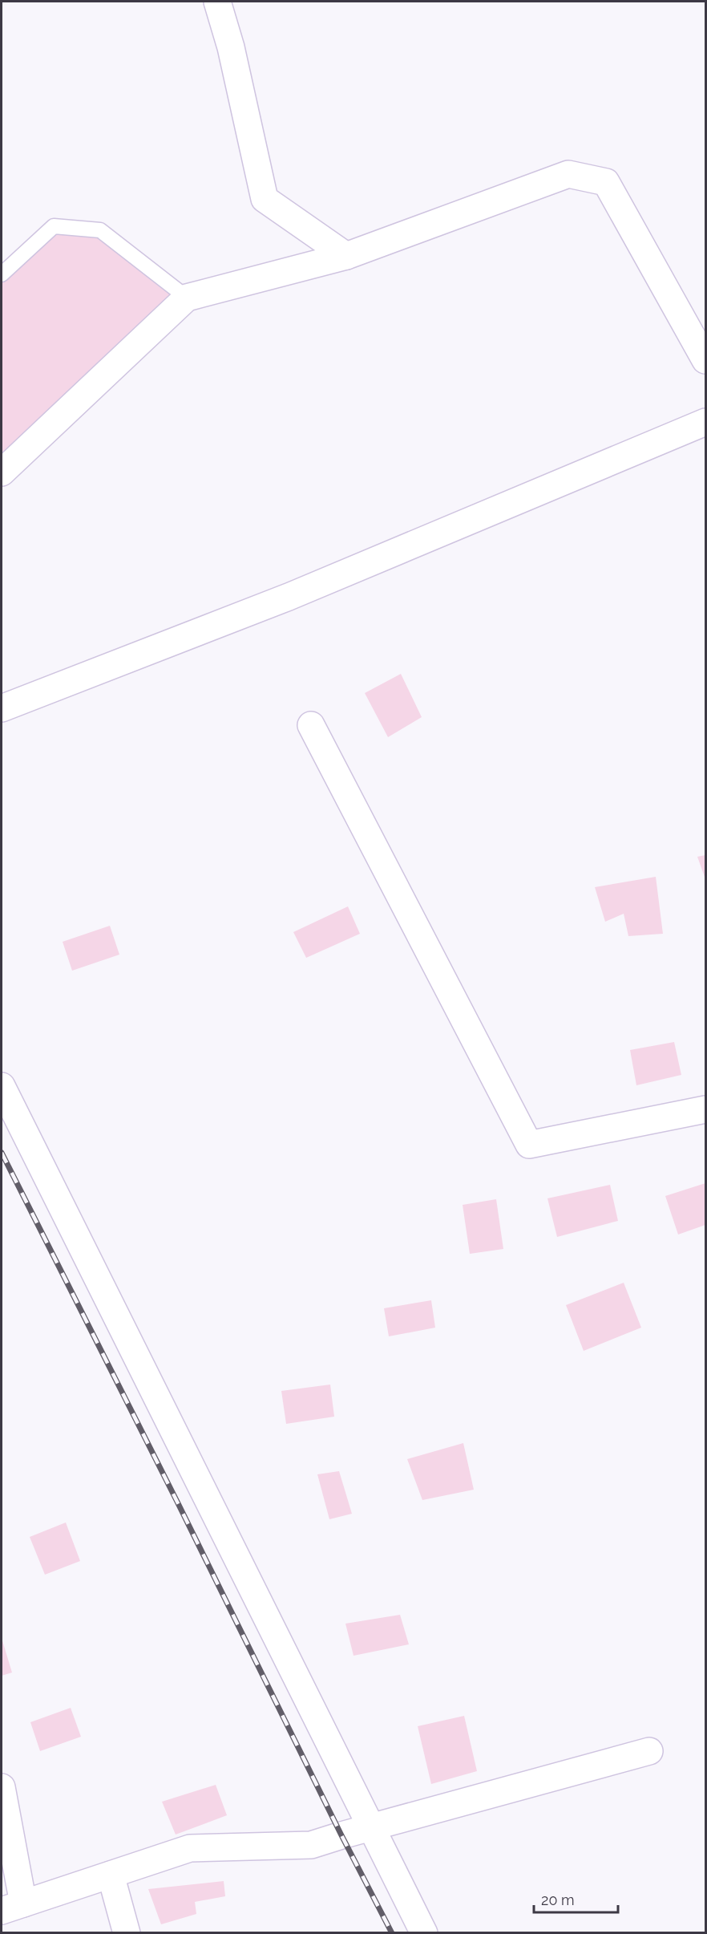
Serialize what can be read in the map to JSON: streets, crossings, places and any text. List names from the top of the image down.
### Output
{
  "scale_bar": "20 m"
}
